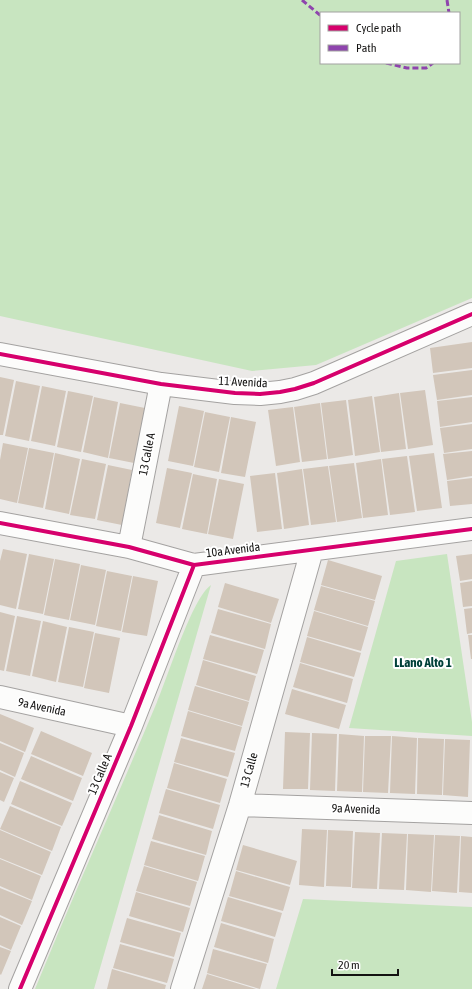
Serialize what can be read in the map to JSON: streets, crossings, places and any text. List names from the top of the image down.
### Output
{
  "streets": {
    "street": [
      "11 Avenida",
      "13 Calle A",
      "10a Avenida",
      "9a Avenida",
      "13 Calle"
    ]
  },
  "crossings": [
    ["11 Avenida", "13 Calle A"],
    ["13 Calle A", "10a Avenida"],
    ["13 Calle A", "9a Avenida"],
    ["10a Avenida", "13 Calle"],
    ["9a Avenida", "13 Calle"]
  ],
  "districts": ["LLano Alto 1"],
  "legend": ["Cycle path", "Path"],
  "scale_bar": "20 m"
}
